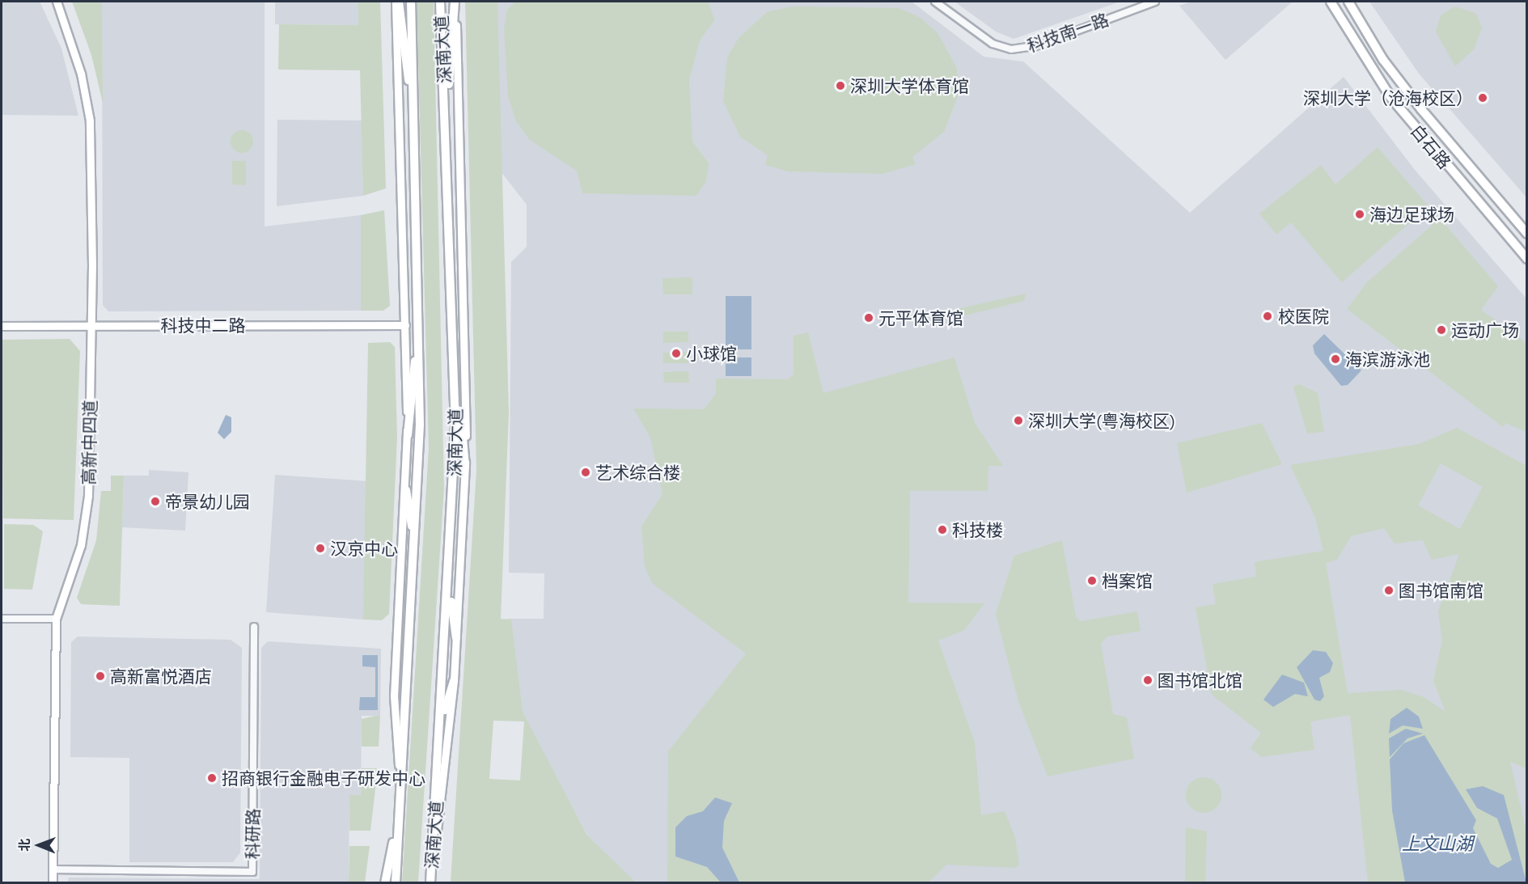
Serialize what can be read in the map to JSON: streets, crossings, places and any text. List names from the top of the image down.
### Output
{
  "streets": {
    "main road": [
      "深南大道",
      "白石路",
      "科技中二路",
      "高新中四道"
    ],
    "street": ["科技南一路", "科研路"]
  },
  "crossings": [
    ["科技中二路", "高新中四道"],
    ["高新中四道", "科研路"]
  ],
  "water": ["上文山湖"],
  "places": [
    "深圳大学体育馆",
    "深圳大学（沧海校区）",
    "海边足球场",
    "校医院",
    "元平体育馆",
    "运动广场",
    "小球馆",
    "海滨游泳池",
    "深圳大学(粤海校区)",
    "艺术综合楼",
    "帝景幼儿园",
    "科技楼",
    "汉京中心",
    "档案馆",
    "图书馆南馆",
    "高新富悦酒店",
    "图书馆北馆",
    "招商银行金融电子研发中心"
  ],
  "north": "left"
}
